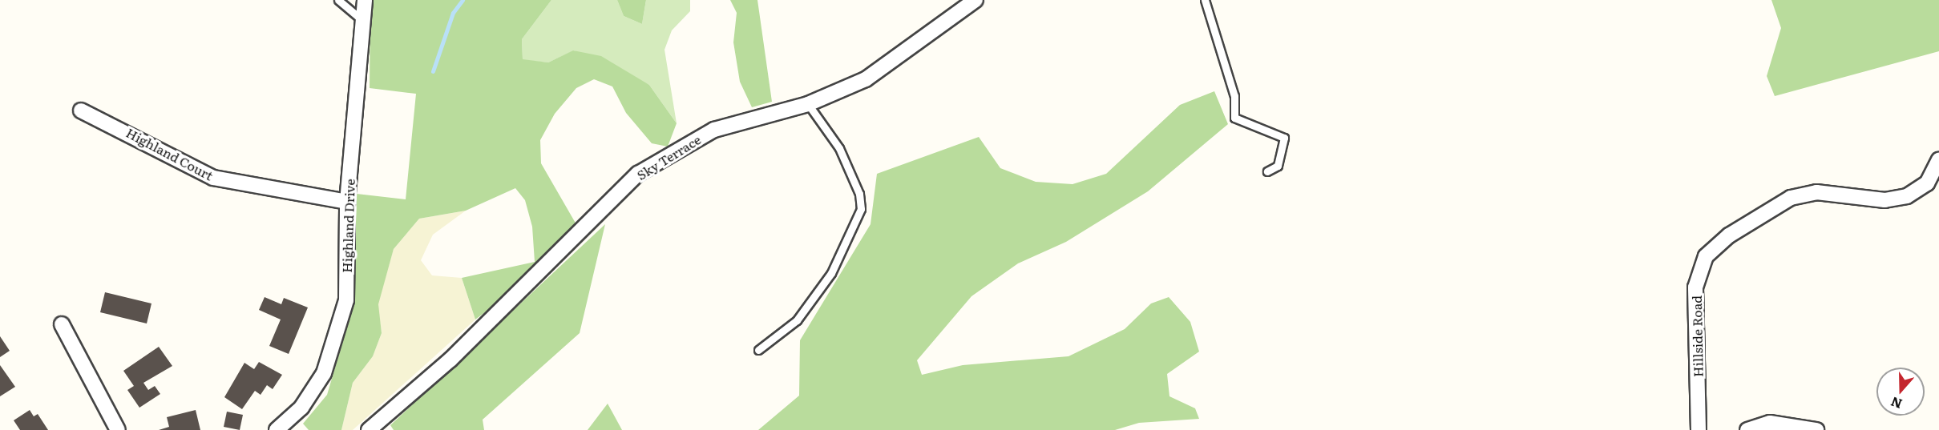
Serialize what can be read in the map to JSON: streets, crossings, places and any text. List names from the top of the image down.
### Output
{
  "streets": {
    "street": [
      "Highland Court",
      "Sky Terrace",
      "Highland Drive",
      "Hillside Road"
    ]
  },
  "crossings": [
    ["Highland Court", "Highland Drive"]
  ],
  "north": "bottom"
}
